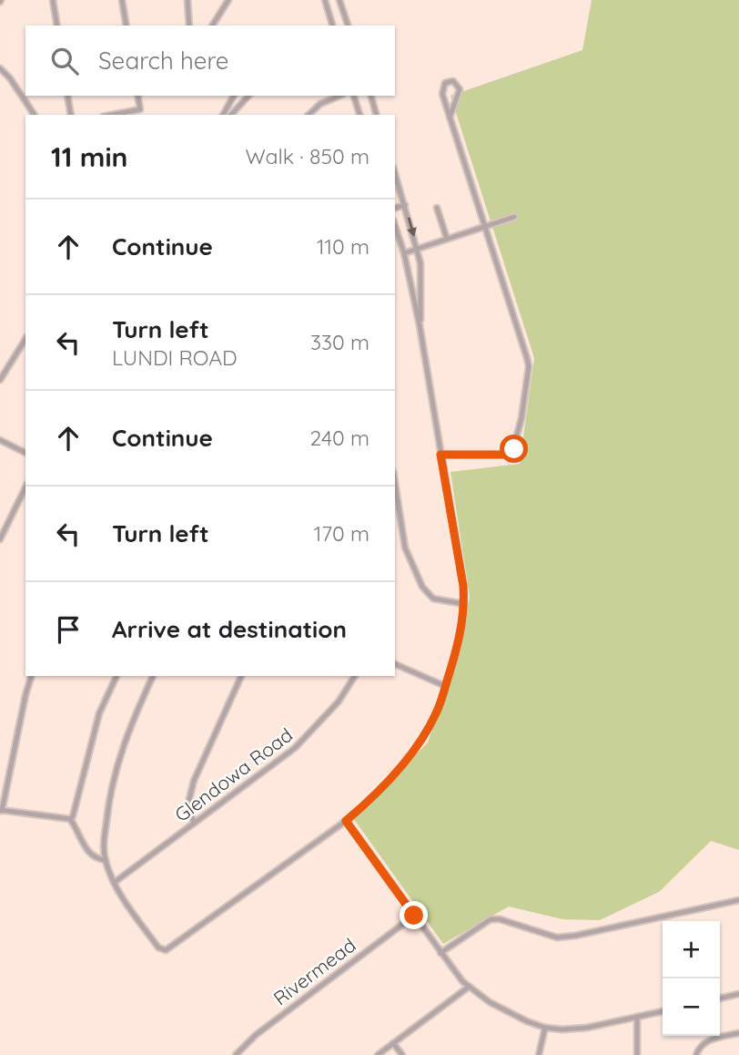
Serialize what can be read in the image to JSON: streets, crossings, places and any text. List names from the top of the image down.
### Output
{
  "streets": {
    "street": ["Glendowa Road", "Rivermead"]
  },
  "page": {
    "search": "Search here",
    "heading": ["11 min", "Walk · 850 m"],
    "list": [
      ["Continue", "110 m"],
      ["Turn left", "LUNDI ROAD", "330 m"],
      ["Continue", "240 m"],
      ["Turn left", "170 m"],
      "Arrive at destination"
    ],
    "map_buttons": ["+", "−"]
  }
}
